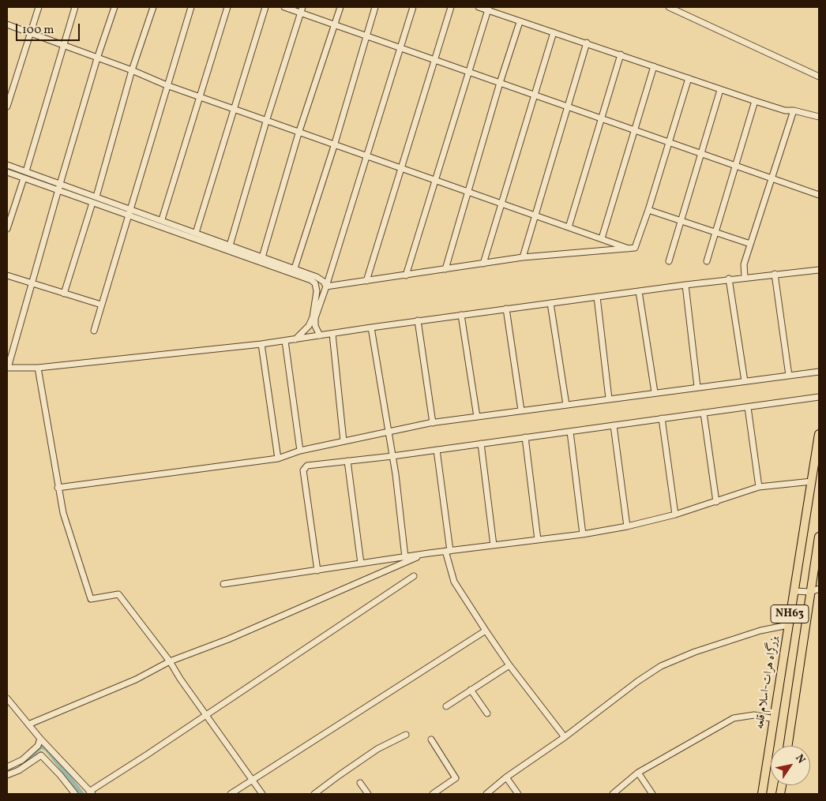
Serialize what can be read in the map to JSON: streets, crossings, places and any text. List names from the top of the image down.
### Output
{
  "streets": {
    "highway": ["NH63", "بزرگراه هرات-اسلام قلعه"]
  },
  "scale_bar": "100 m",
  "north": "top right"
}
